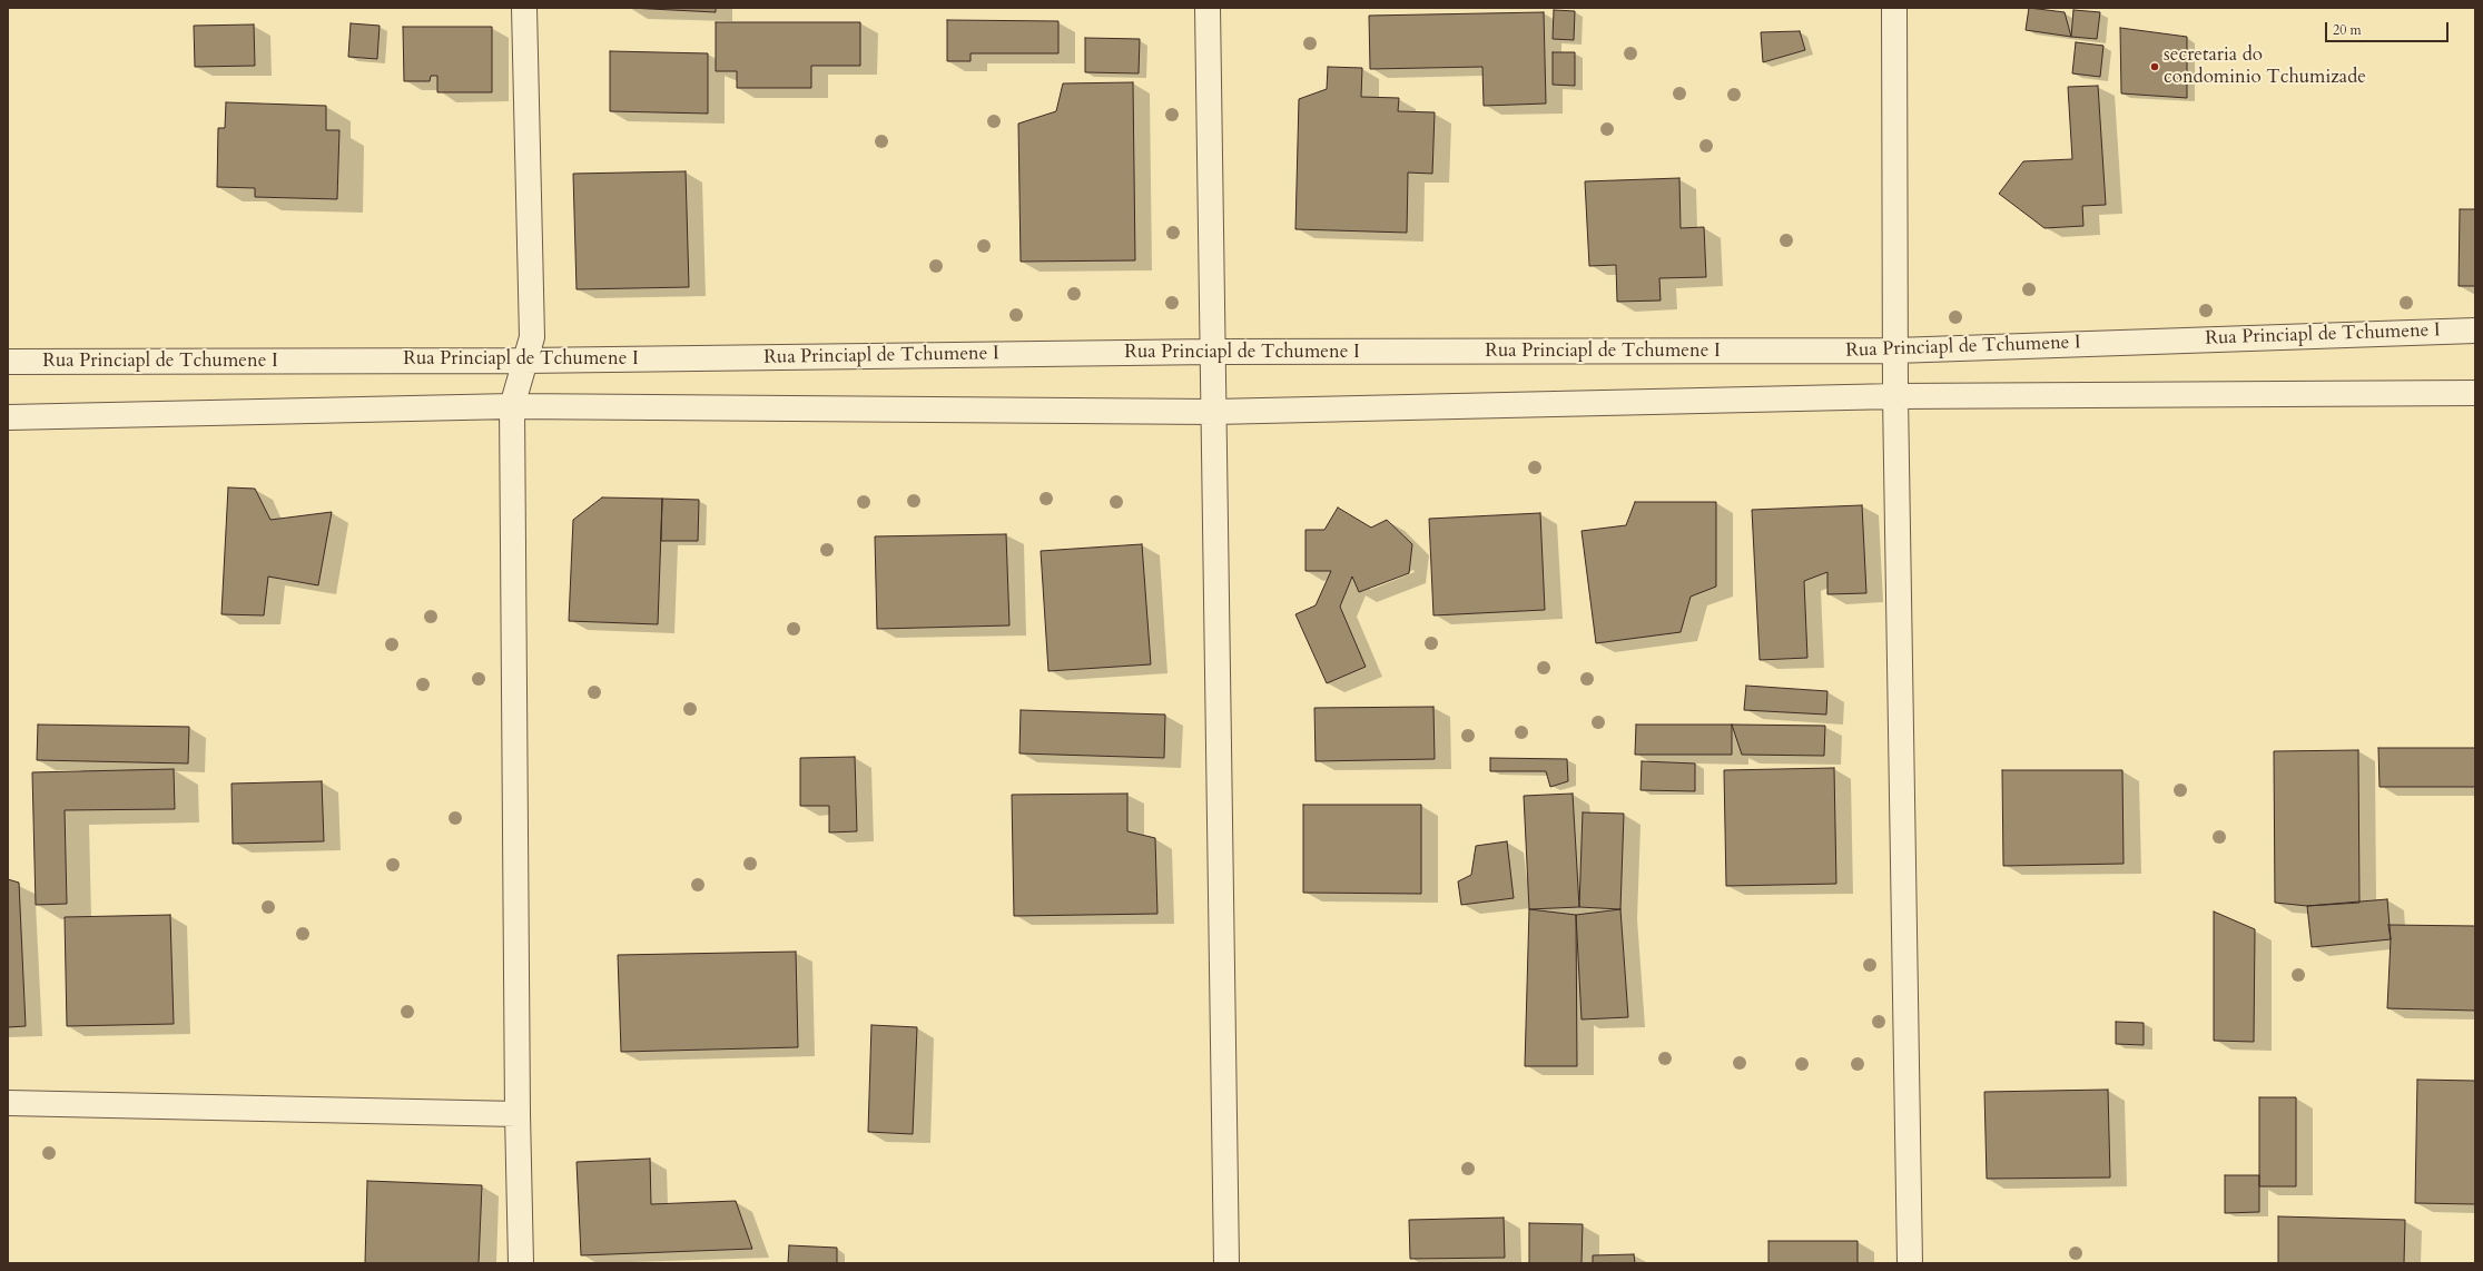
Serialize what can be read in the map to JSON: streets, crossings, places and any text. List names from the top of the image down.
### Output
{
  "streets": {
    "street": ["Rua Princiapl de Tchumene I"]
  },
  "places": ["secretaria do condominio Tchumizade"],
  "scale_bar": "20 m"
}
